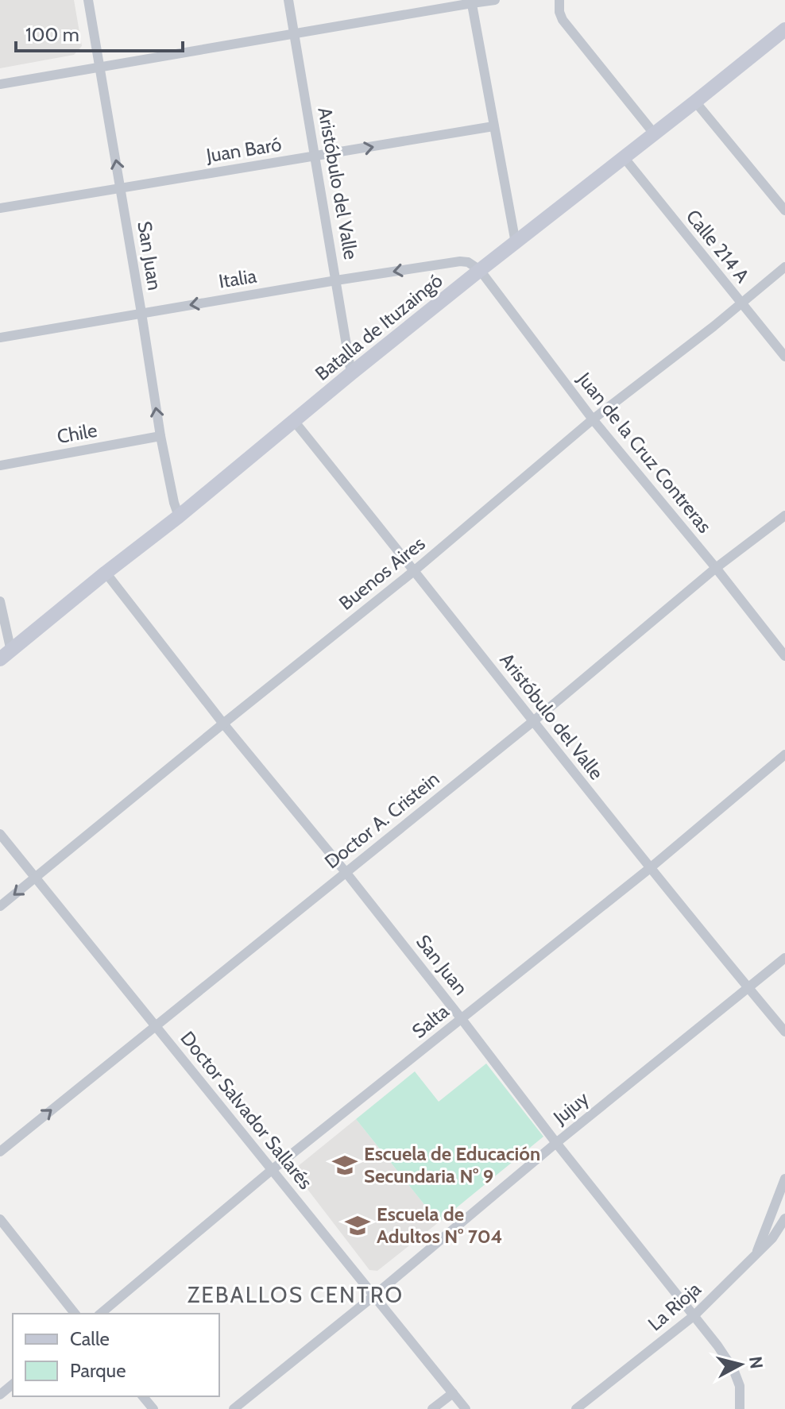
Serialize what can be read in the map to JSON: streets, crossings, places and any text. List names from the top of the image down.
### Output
{
  "streets": {
    "main road": ["Batalla de Ituzaingó"],
    "street": [
      "Juan Baró",
      "Aristóbulo del Valle",
      "Calle 214 A",
      "San Juan",
      "Italia",
      "Chile",
      "Juan de la Cruz Contreras",
      "Buenos Aires",
      "Doctor A. Cristein",
      "Salta",
      "Jujuy",
      "Doctor Salvador Sallarés",
      "La Rioja"
    ]
  },
  "crossings": [
    ["Juan Baró", "Aristóbulo del Valle"],
    ["Juan Baró", "San Juan"],
    ["Aristóbulo del Valle", "Italia"],
    ["Aristóbulo del Valle", "Batalla de Ituzaingó"],
    ["Aristóbulo del Valle", "Buenos Aires"],
    ["Aristóbulo del Valle", "Doctor A. Cristein"],
    ["Aristóbulo del Valle", "Salta"],
    ["Aristóbulo del Valle", "Jujuy"],
    ["Calle 214 A", "Batalla de Ituzaingó"],
    ["Calle 214 A", "Buenos Aires"],
    ["San Juan", "Italia"],
    ["San Juan", "Batalla de Ituzaingó"],
    ["San Juan", "Chile"],
    ["San Juan", "Buenos Aires"],
    ["San Juan", "Doctor A. Cristein"],
    ["San Juan", "Salta"],
    ["San Juan", "Jujuy"],
    ["San Juan", "La Rioja"],
    ["Italia", "Batalla de Ituzaingó"],
    ["Italia", "Juan de la Cruz Contreras"],
    ["Batalla de Ituzaingó", "Juan de la Cruz Contreras"],
    ["Juan de la Cruz Contreras", "Buenos Aires"],
    ["Juan de la Cruz Contreras", "Doctor A. Cristein"],
    ["Buenos Aires", "Doctor Salvador Sallarés"],
    ["Doctor A. Cristein", "Doctor Salvador Sallarés"],
    ["Salta", "Doctor Salvador Sallarés"],
    ["Jujuy", "Doctor Salvador Sallarés"]
  ],
  "one_way": ["Juan Baró", "Italia"],
  "districts": ["ZEBALLOS CENTRO"],
  "places": {
    "school or university": ["Escuela de Educación Secundaria N° 9", "Escuela de Adultos N° 704"]
  },
  "legend": ["Calle", "Parque"],
  "scale_bar": "100 m",
  "north": "right"
}
